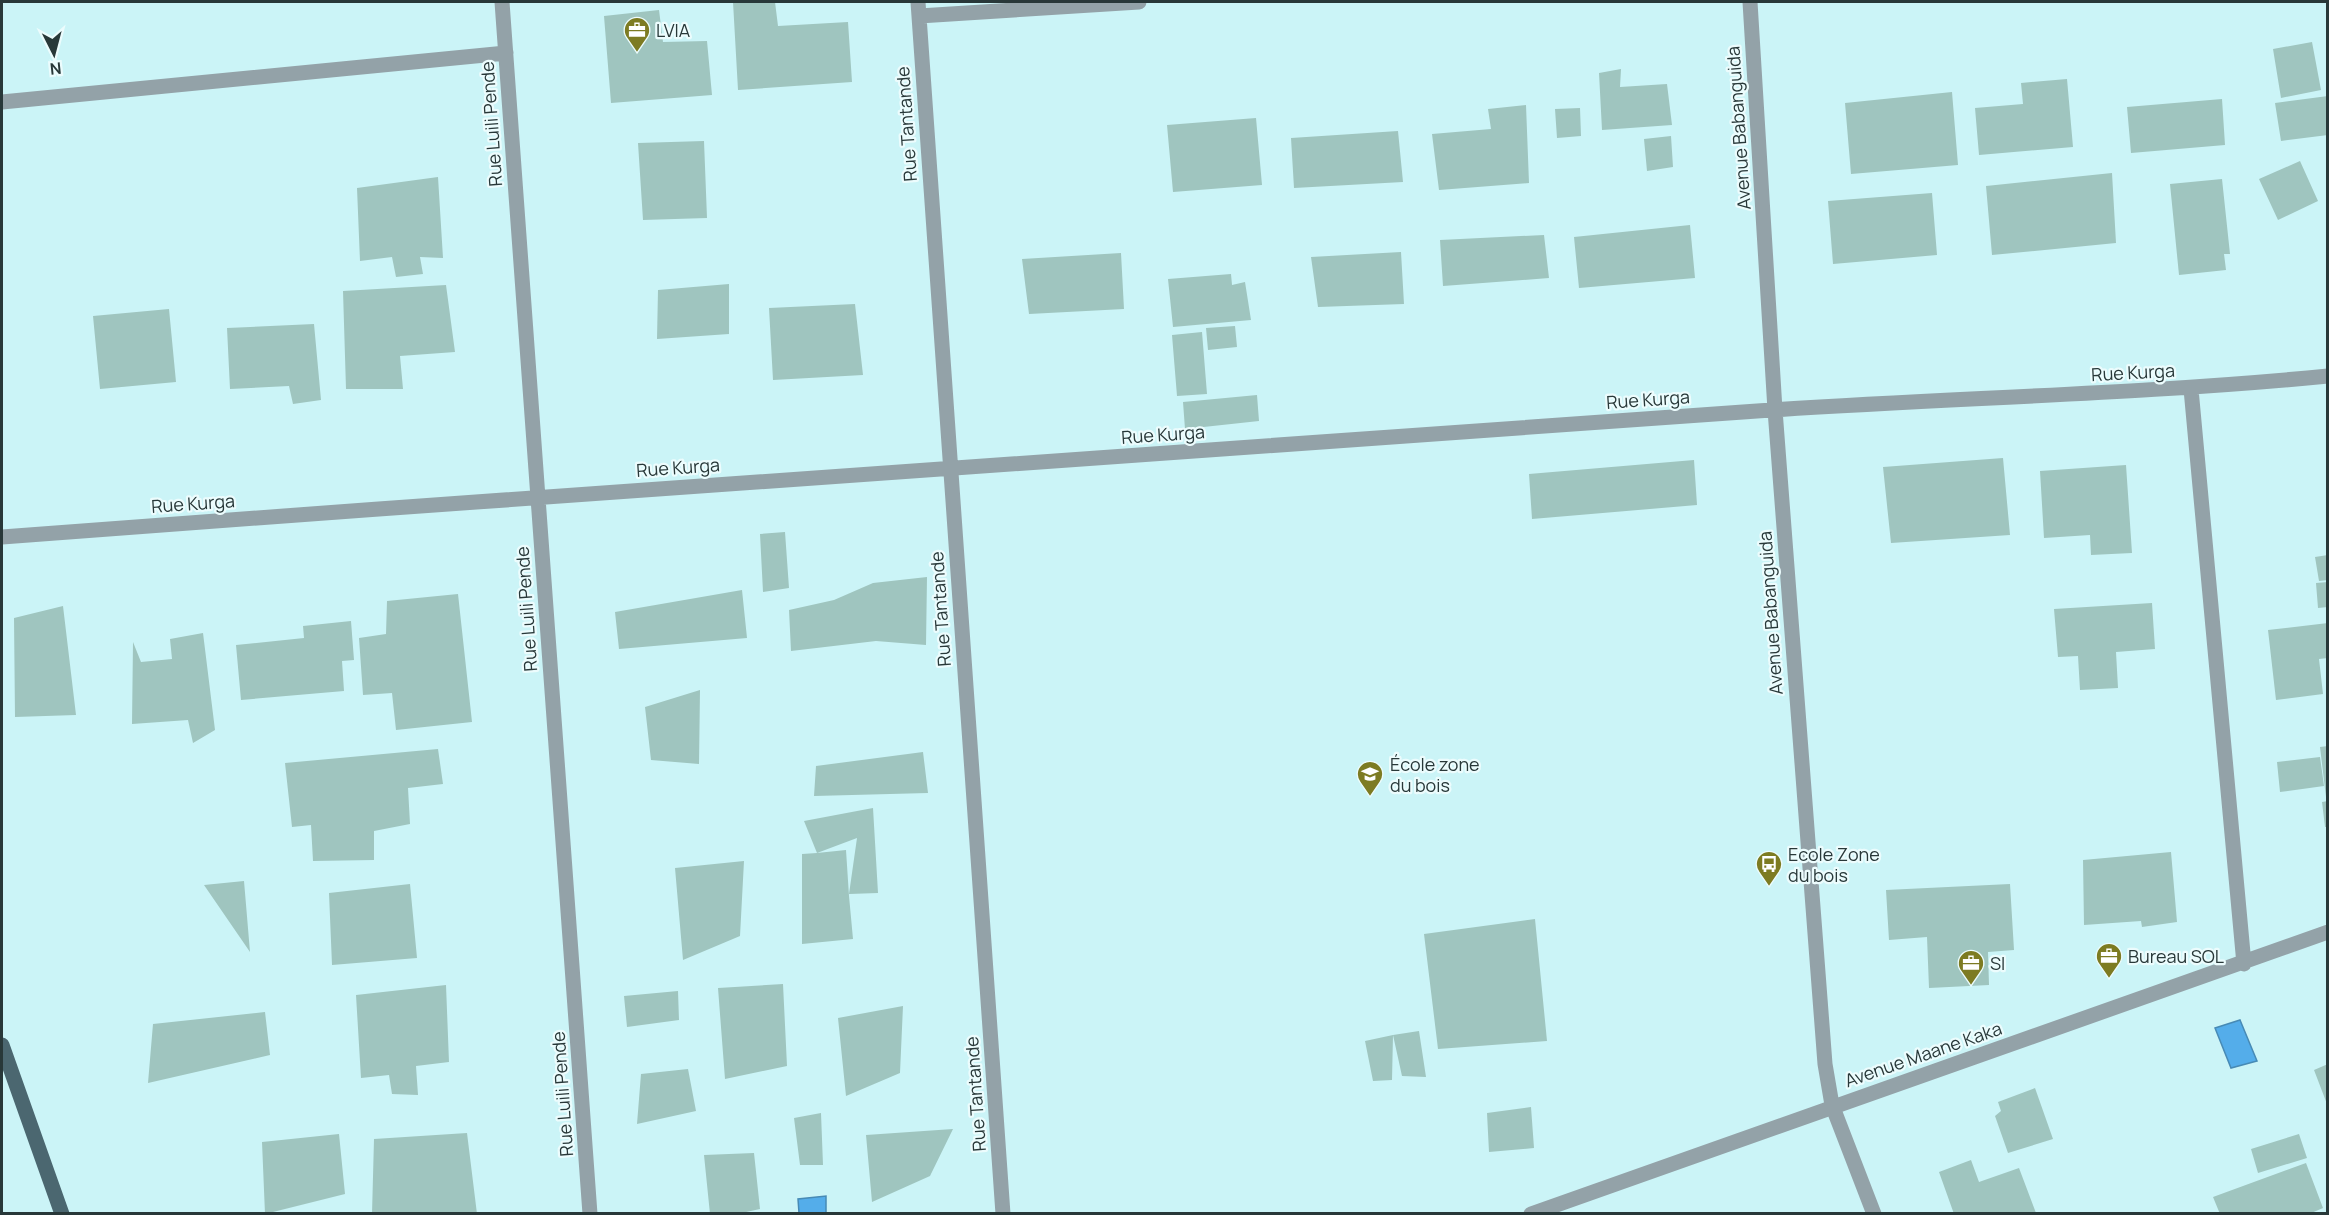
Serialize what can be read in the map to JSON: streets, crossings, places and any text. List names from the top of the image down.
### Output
{
  "streets": {
    "street": [
      "Rue Luili Pende",
      "Rue Tantande",
      "Avenue Babanguida",
      "Rue Kurga",
      "Avenue Maane Kaka"
    ]
  },
  "crossings": [
    ["Rue Luili Pende", "Rue Kurga"],
    ["Rue Tantande", "Rue Kurga"],
    ["Avenue Babanguida", "Rue Kurga"],
    ["Avenue Babanguida", "Avenue Maane Kaka"]
  ],
  "places": {
    "office": ["LVIA", "Bureau SOL", "SI"],
    "school or university": ["École zone du bois"],
    "bus stop": ["Ecole Zone du bois"]
  },
  "north": "bottom"
}
